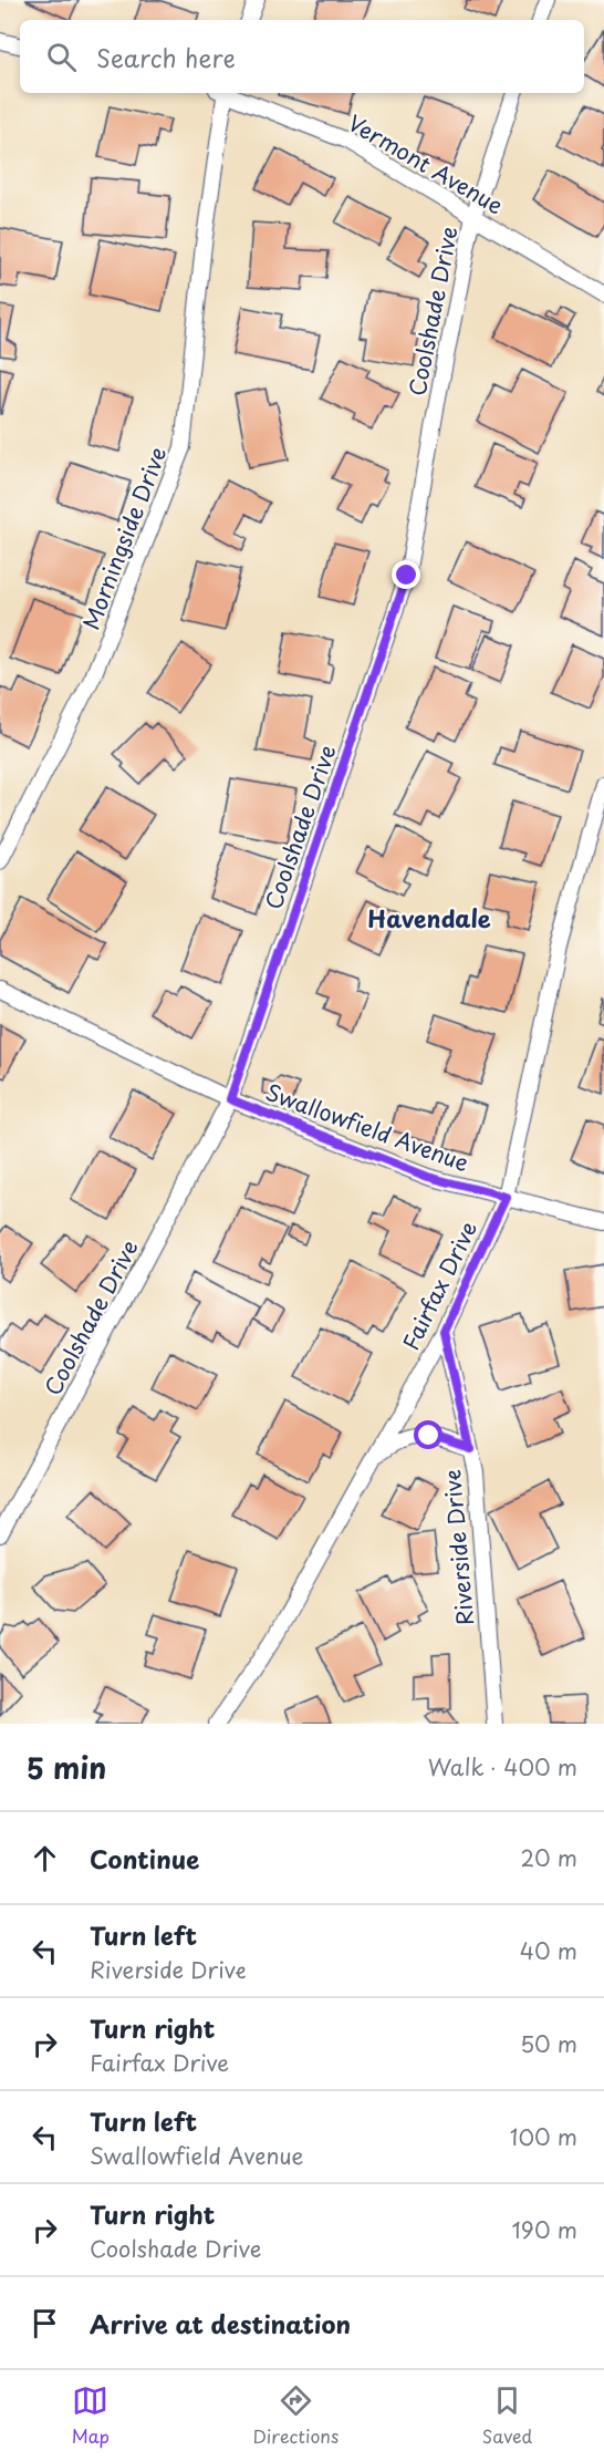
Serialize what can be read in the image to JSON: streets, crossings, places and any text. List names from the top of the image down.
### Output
{
  "streets": {
    "street": [
      "Vermont Avenue",
      "Coolshade Drive",
      "Morningside Drive",
      "Swallowfield Avenue",
      "Fairfax Drive",
      "Riverside Drive"
    ]
  },
  "crossings": [
    ["Vermont Avenue", "Coolshade Drive"],
    ["Coolshade Drive", "Swallowfield Avenue"],
    ["Swallowfield Avenue", "Fairfax Drive"],
    ["Fairfax Drive", "Riverside Drive"]
  ],
  "districts": ["Havendale"],
  "page": {
    "search": "Search here",
    "heading": ["5 min", "Walk · 400 m"],
    "list": [
      ["Continue", "20 m"],
      ["Turn left", "Riverside Drive", "40 m"],
      ["Turn right", "Fairfax Drive", "50 m"],
      ["Turn left", "Swallowfield Avenue", "100 m"],
      ["Turn right", "Coolshade Drive", "190 m"],
      "Arrive at destination"
    ],
    "nav": ["Map", "Directions", "Saved"]
  }
}
